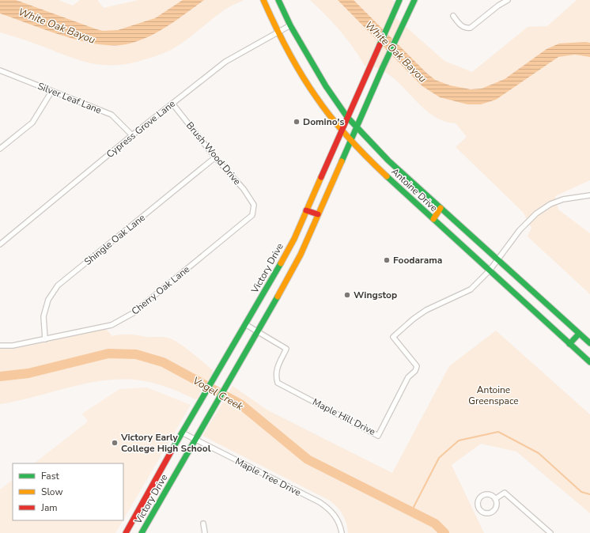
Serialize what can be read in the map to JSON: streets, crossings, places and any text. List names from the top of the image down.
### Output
{
  "streets": {
    "main road": ["Antoine Drive", "Victory Drive"],
    "street": [
      "Silver Leaf Lane",
      "Cypress Grove Lane",
      "Brush Wood Drive",
      "Shingle Oak Lane",
      "Cherry Oak Lane",
      "Maple Hill Drive",
      "Maple Tree Drive"
    ]
  },
  "crossings": [
    ["Silver Leaf Lane", "Cypress Grove Lane"],
    ["Cypress Grove Lane", "Brush Wood Drive"],
    ["Cypress Grove Lane", "Antoine Drive"],
    ["Brush Wood Drive", "Shingle Oak Lane"],
    ["Brush Wood Drive", "Cherry Oak Lane"],
    ["Antoine Drive", "Victory Drive"],
    ["Antoine Drive", "Maple Hill Drive"],
    ["Shingle Oak Lane", "Cherry Oak Lane"],
    ["Victory Drive", "Maple Hill Drive"],
    ["Victory Drive", "Maple Tree Drive"]
  ],
  "water": ["White Oak Bayou", "Vogel Creek"],
  "parks": ["Antoine Greenspace"],
  "places": [
    "Domino's",
    "Foodarama",
    "Wingstop",
    "Victory Early College High School"
  ],
  "legend": ["Fast", "Slow", "Jam"]
}
